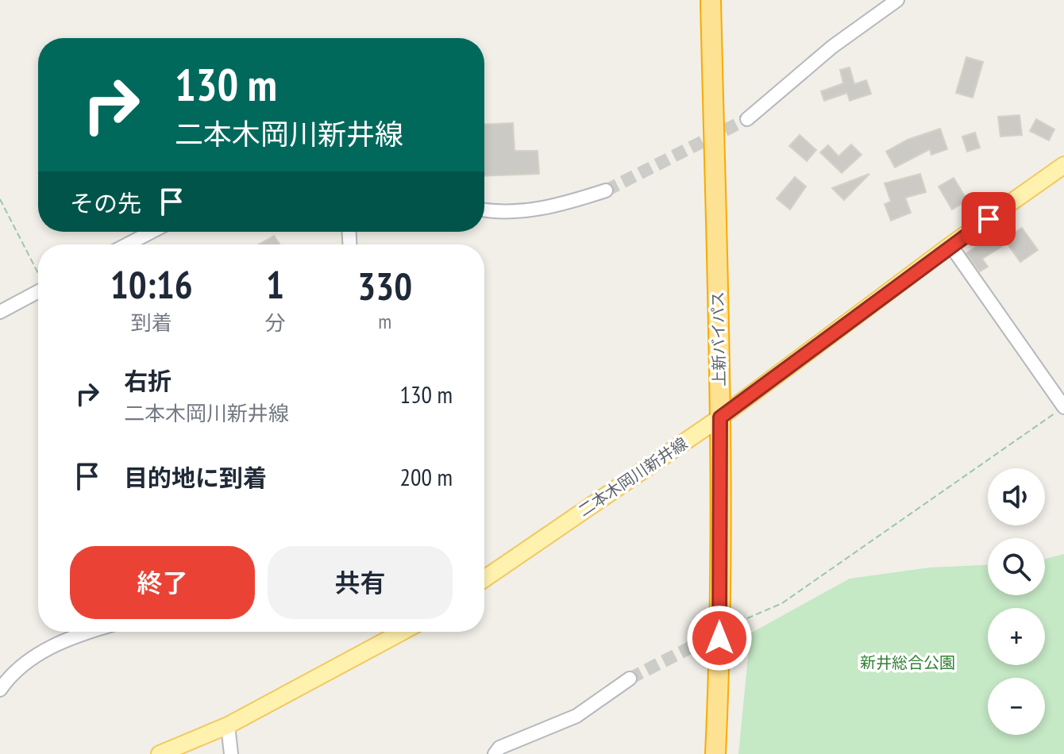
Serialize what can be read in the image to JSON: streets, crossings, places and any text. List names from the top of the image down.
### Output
{
  "streets": {
    "highway": ["上新バイパス"],
    "main road": ["二本木岡川新井線"]
  },
  "crossings": [
    ["上新バイパス", "二本木岡川新井線"]
  ],
  "parks": ["新井総合公園"],
  "page": {
    "turn": ["130 m", "二本木岡川新井線"],
    "then": "その先",
    "eta": [
      "10:16",
      "到着",
      "1",
      "分",
      "330",
      "m"
    ],
    "list": [
      {
        "name": "右折",
        "note": "二本木岡川新井線",
        "value": "130 m"
      },
      {
        "name": "目的地に到着",
        "value": "200 m"
      }
    ],
    "map_buttons": ["+", "−"],
    "buttons": ["終了", "共有"]
  }
}
